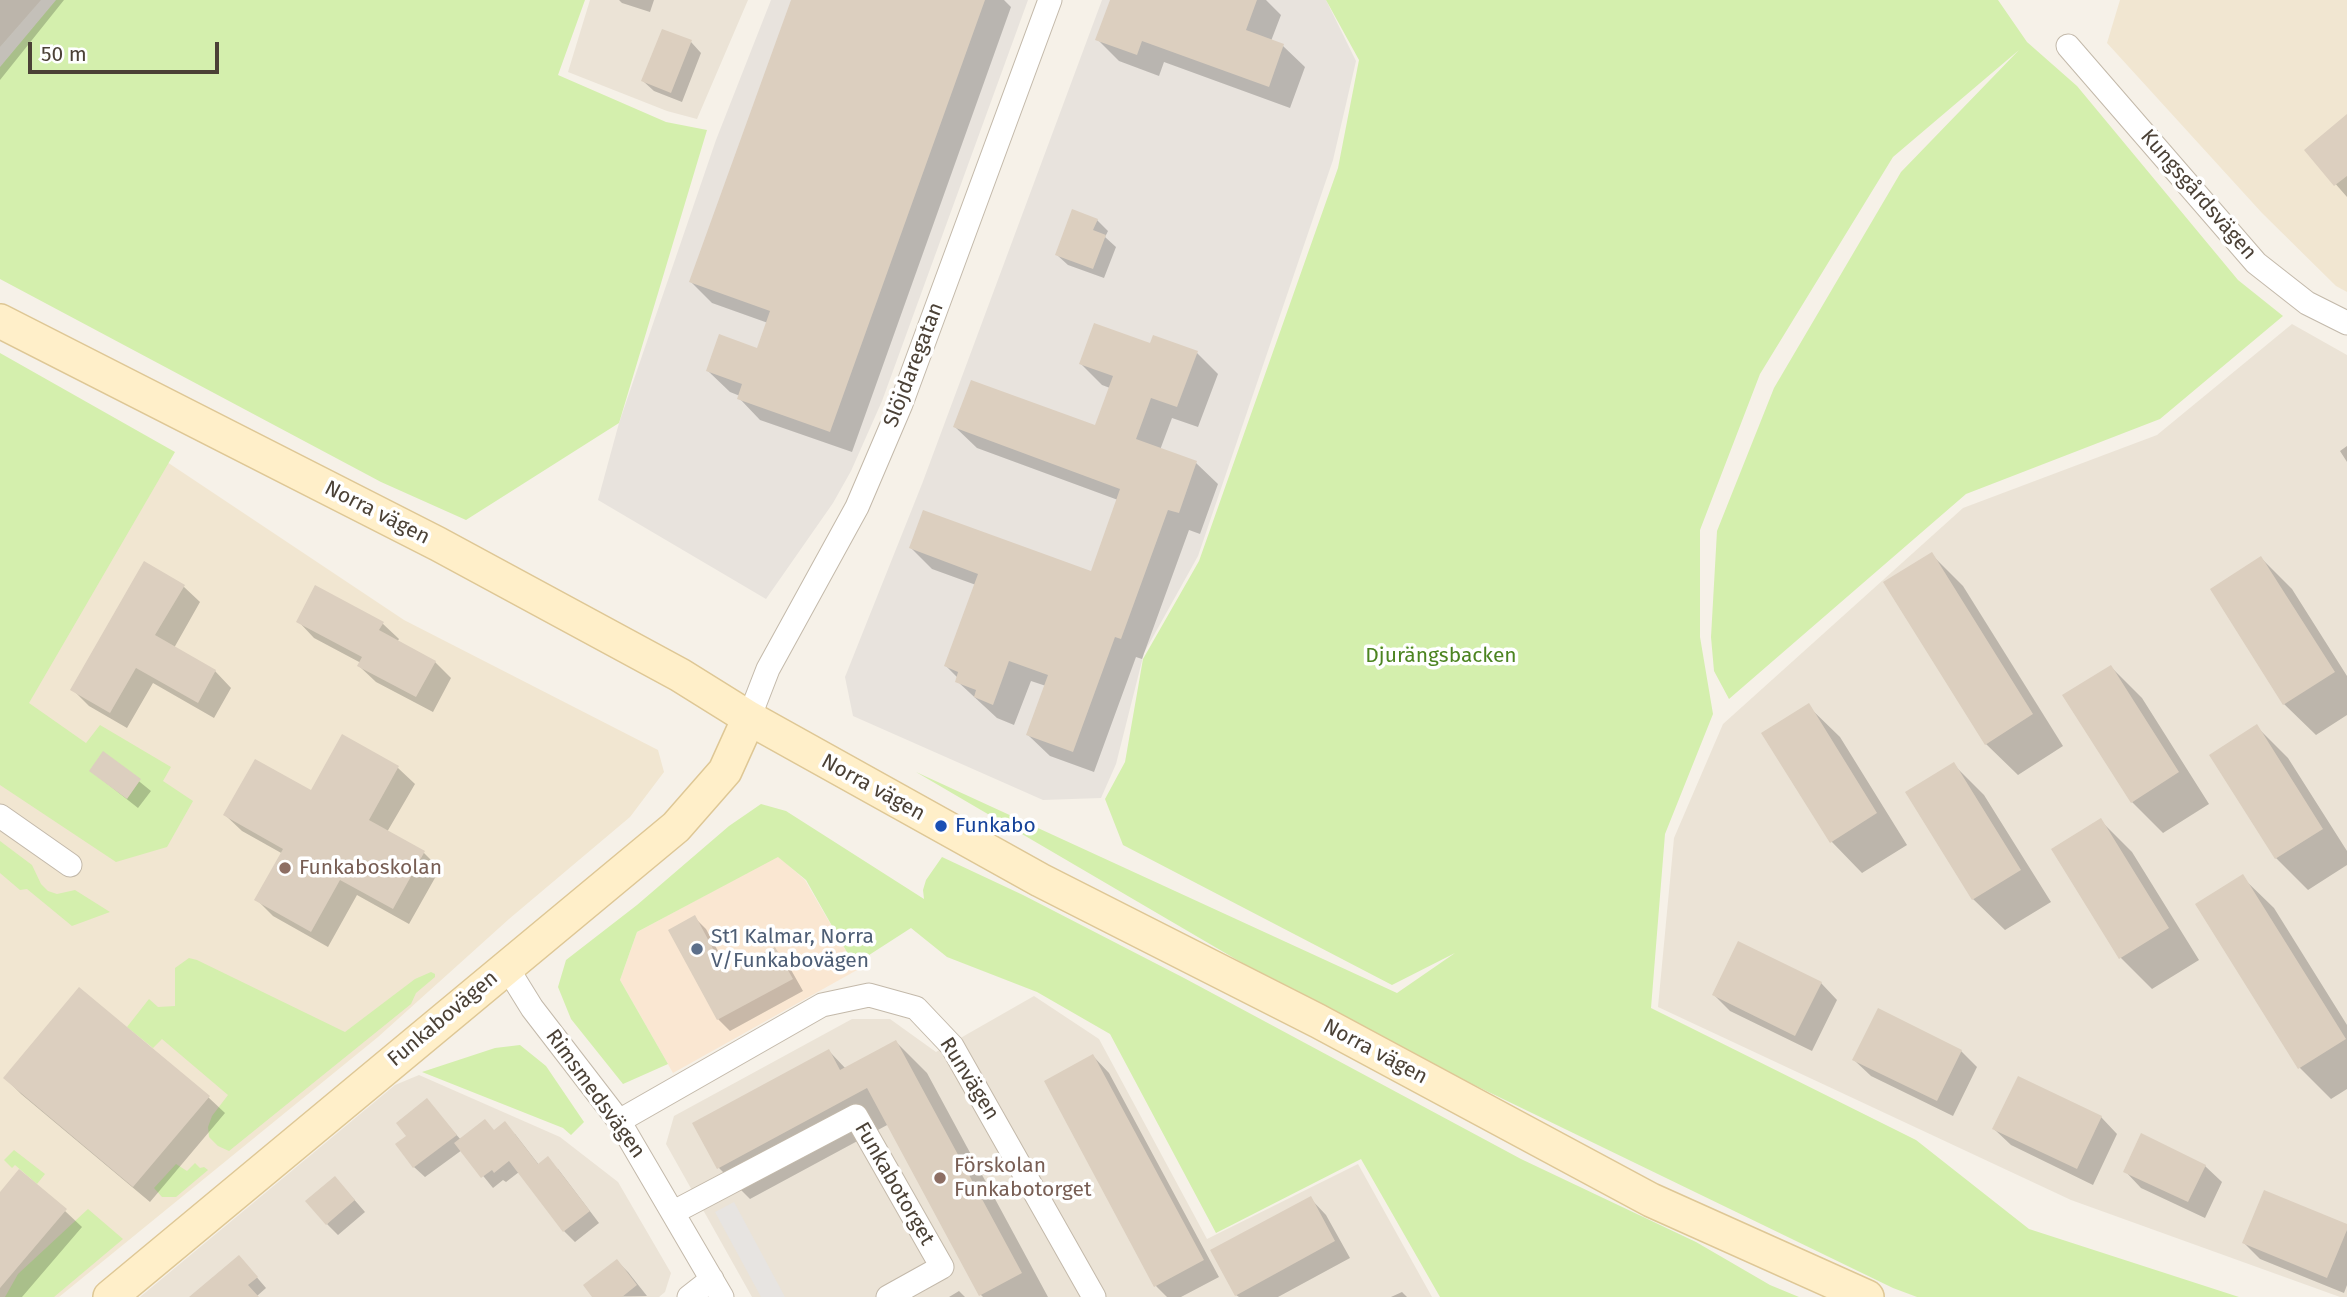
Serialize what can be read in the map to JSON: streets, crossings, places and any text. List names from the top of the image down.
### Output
{
  "streets": {
    "main road": ["Norra vägen", "Funkabovägen"],
    "street": [
      "Kungsgårdsvägen",
      "Slöjdaregatan",
      "Runvägen",
      "Rimsmedsvägen",
      "Funkabotorget"
    ]
  },
  "crossings": [
    ["Slöjdaregatan", "Norra vägen"],
    ["Slöjdaregatan", "Funkabovägen"],
    ["Norra vägen", "Funkabovägen"],
    ["Funkabovägen", "Rimsmedsvägen"],
    ["Runvägen", "Rimsmedsvägen"],
    ["Rimsmedsvägen", "Funkabotorget"]
  ],
  "parks": ["Djurängsbacken"],
  "places": [
    "Funkabo",
    "Funkaboskolan",
    "St1 Kalmar, Norra V/Funkabovägen",
    "Förskolan Funkabotorget"
  ],
  "scale_bar": "50 m"
}
